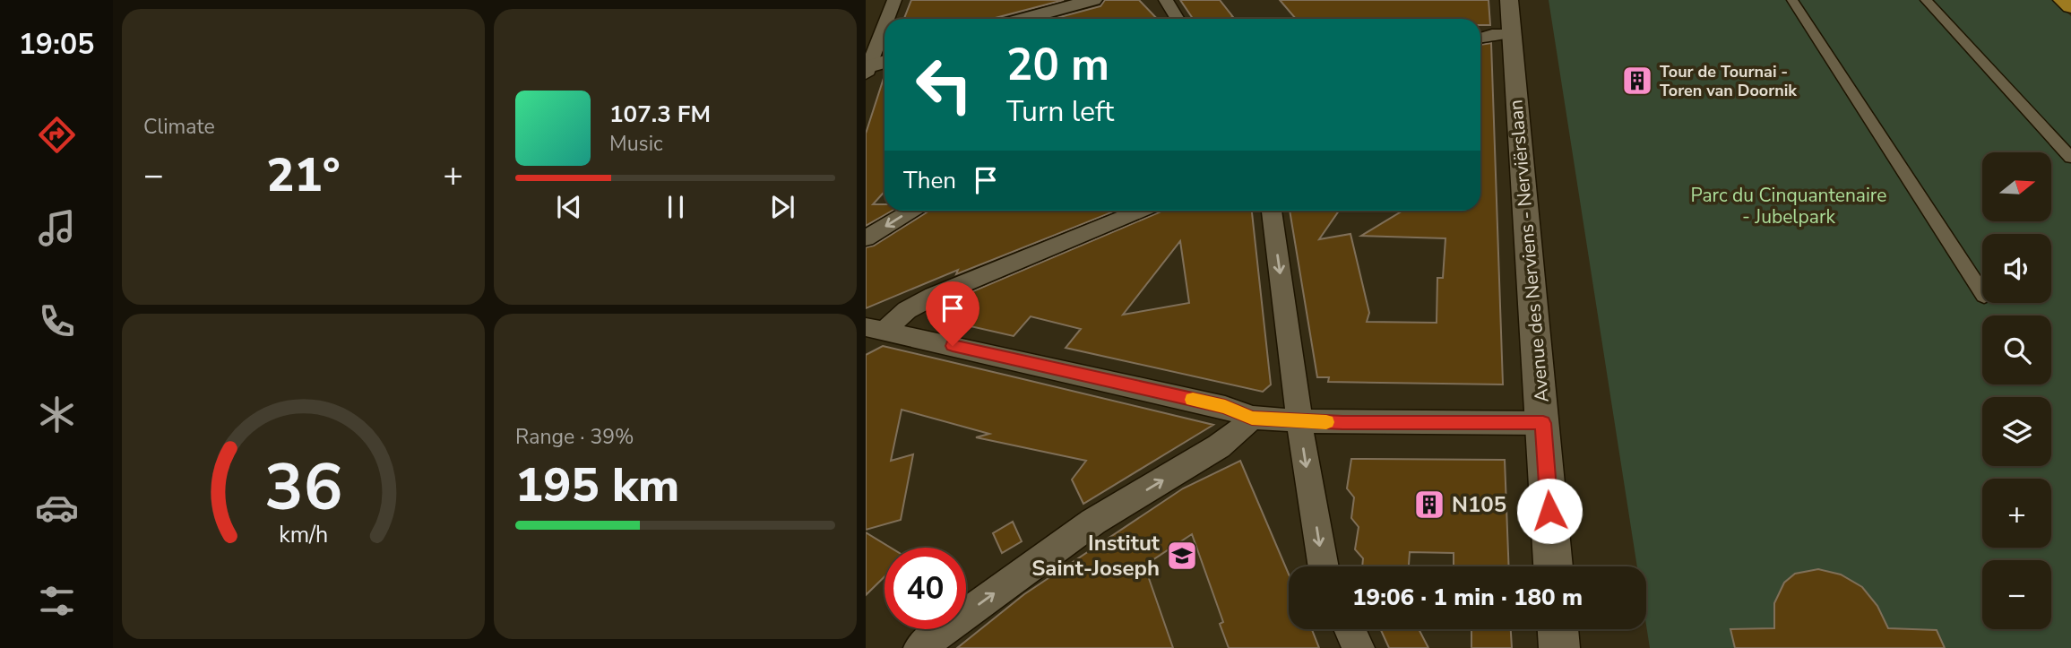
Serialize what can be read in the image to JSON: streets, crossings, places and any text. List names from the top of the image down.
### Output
{
  "streets": {
    "street": ["Avenue des Nerviens - Nerviërslaan"]
  },
  "parks": ["Parc du Cinquantenaire - Jubelpark"],
  "places": {
    "building": ["Tour de Tournai - Toren van Doornik", "N105"],
    "school or university": ["Institut Saint-Joseph"]
  },
  "north": "right",
  "page": {
    "tabs": "19:05",
    "tile": [
      "Climate",
      ["Range · 39%", "195 km"]
    ],
    "turn": ["20 m", "Turn left"],
    "song": ["107.3 FM", "Music"],
    "heat": ["−", "21°", "+"],
    "then": "Then",
    "map_buttons": ["+", "−"],
    "limit": "40",
    "trip": "19:06 · 1 min · 180 m",
    "gauge": ["36", "km/h"]
  }
}
